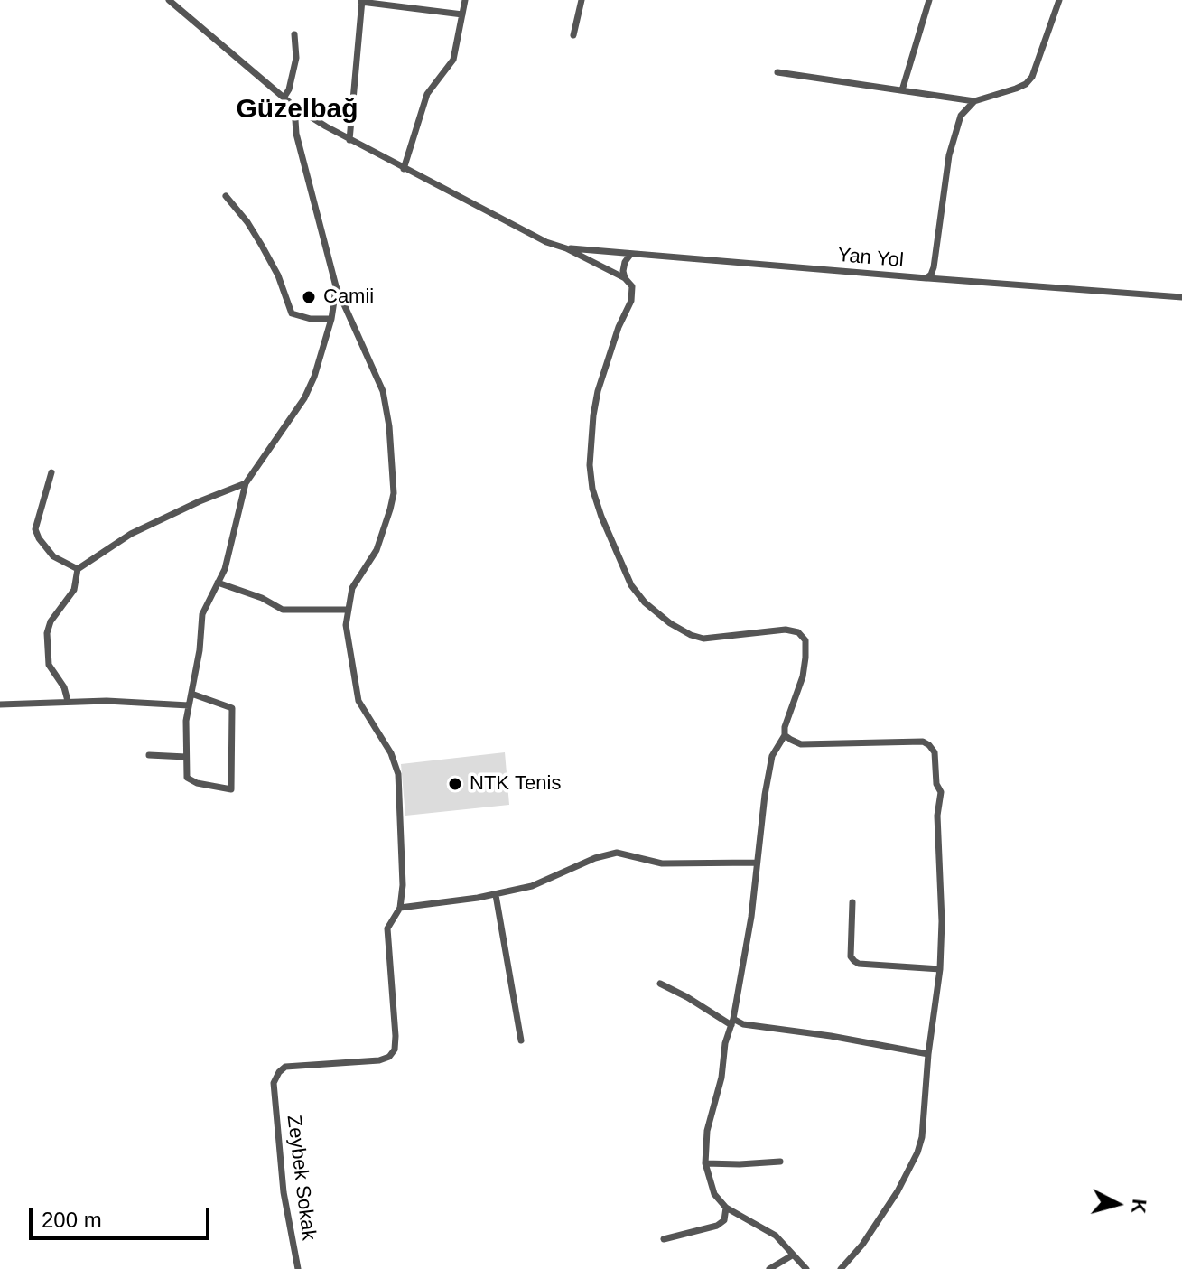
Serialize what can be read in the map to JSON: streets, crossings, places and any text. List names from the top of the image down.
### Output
{
  "streets": {
    "street": ["Yan Yol", "Zeybek Sokak"]
  },
  "districts": ["Güzelbağ"],
  "places": ["Camii", "NTK Tenis"],
  "scale_bar": "200 m",
  "north": "right"
}
